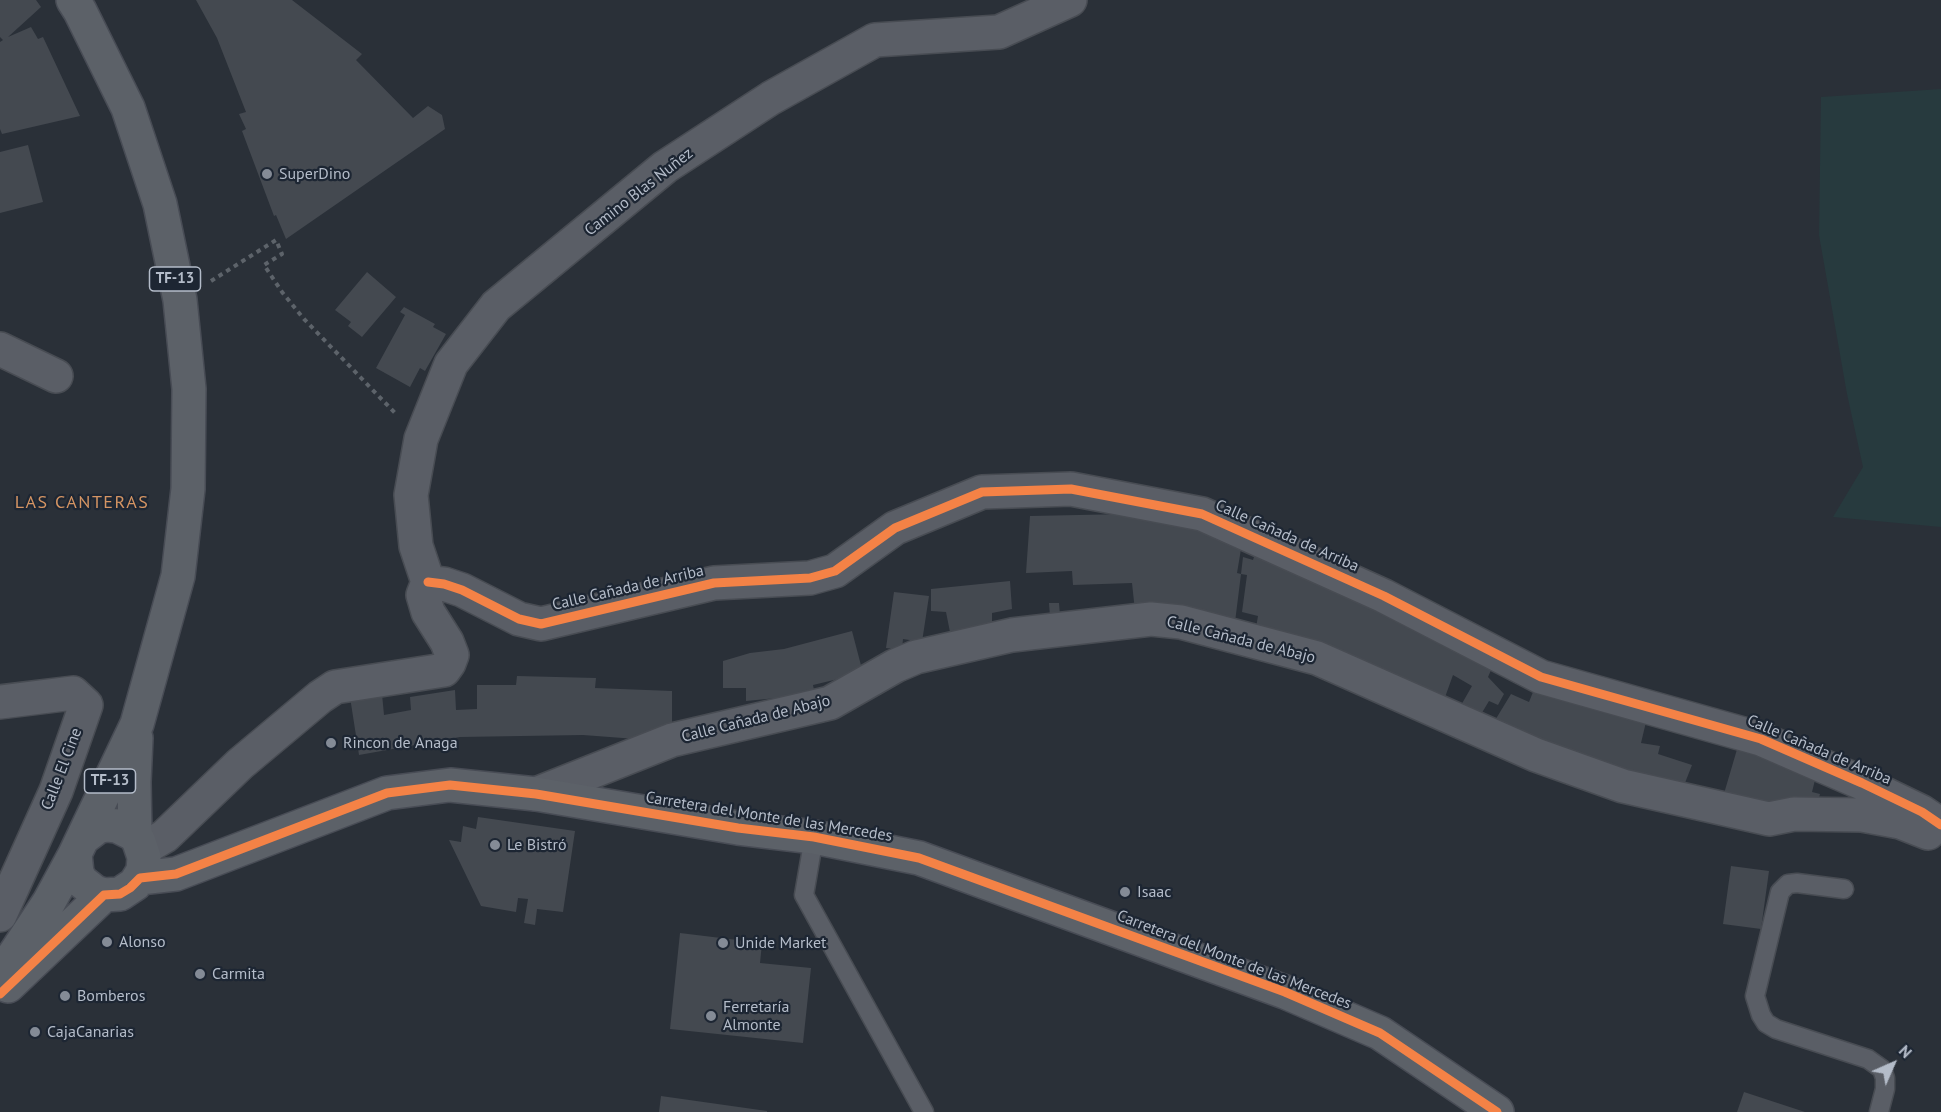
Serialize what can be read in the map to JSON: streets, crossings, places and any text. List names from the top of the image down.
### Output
{
  "streets": {
    "main road": ["TF-13", "Carretera del Monte de las Mercedes"],
    "street": [
      "Camino Blas Nuñez",
      "Calle Cañada de Arriba",
      "Calle Cañada de Abajo",
      "Calle El Cine"
    ]
  },
  "crossings": [
    ["Camino Blas Nuñez", "Calle Cañada de Arriba"],
    ["TF-13", "Carretera del Monte de las Mercedes"],
    ["Calle Cañada de Arriba", "Calle Cañada de Abajo"],
    ["Calle Cañada de Abajo", "Carretera del Monte de las Mercedes"]
  ],
  "districts": ["LAS CANTERAS"],
  "places": [
    "SuperDino",
    "Rincon de Anaga",
    "Le Bistró",
    "Isaac",
    "Alonso",
    "Unide Market",
    "Carmita",
    "Bomberos",
    "Ferretaría Almonte",
    "CajaCanarias"
  ],
  "north": "top right"
}
